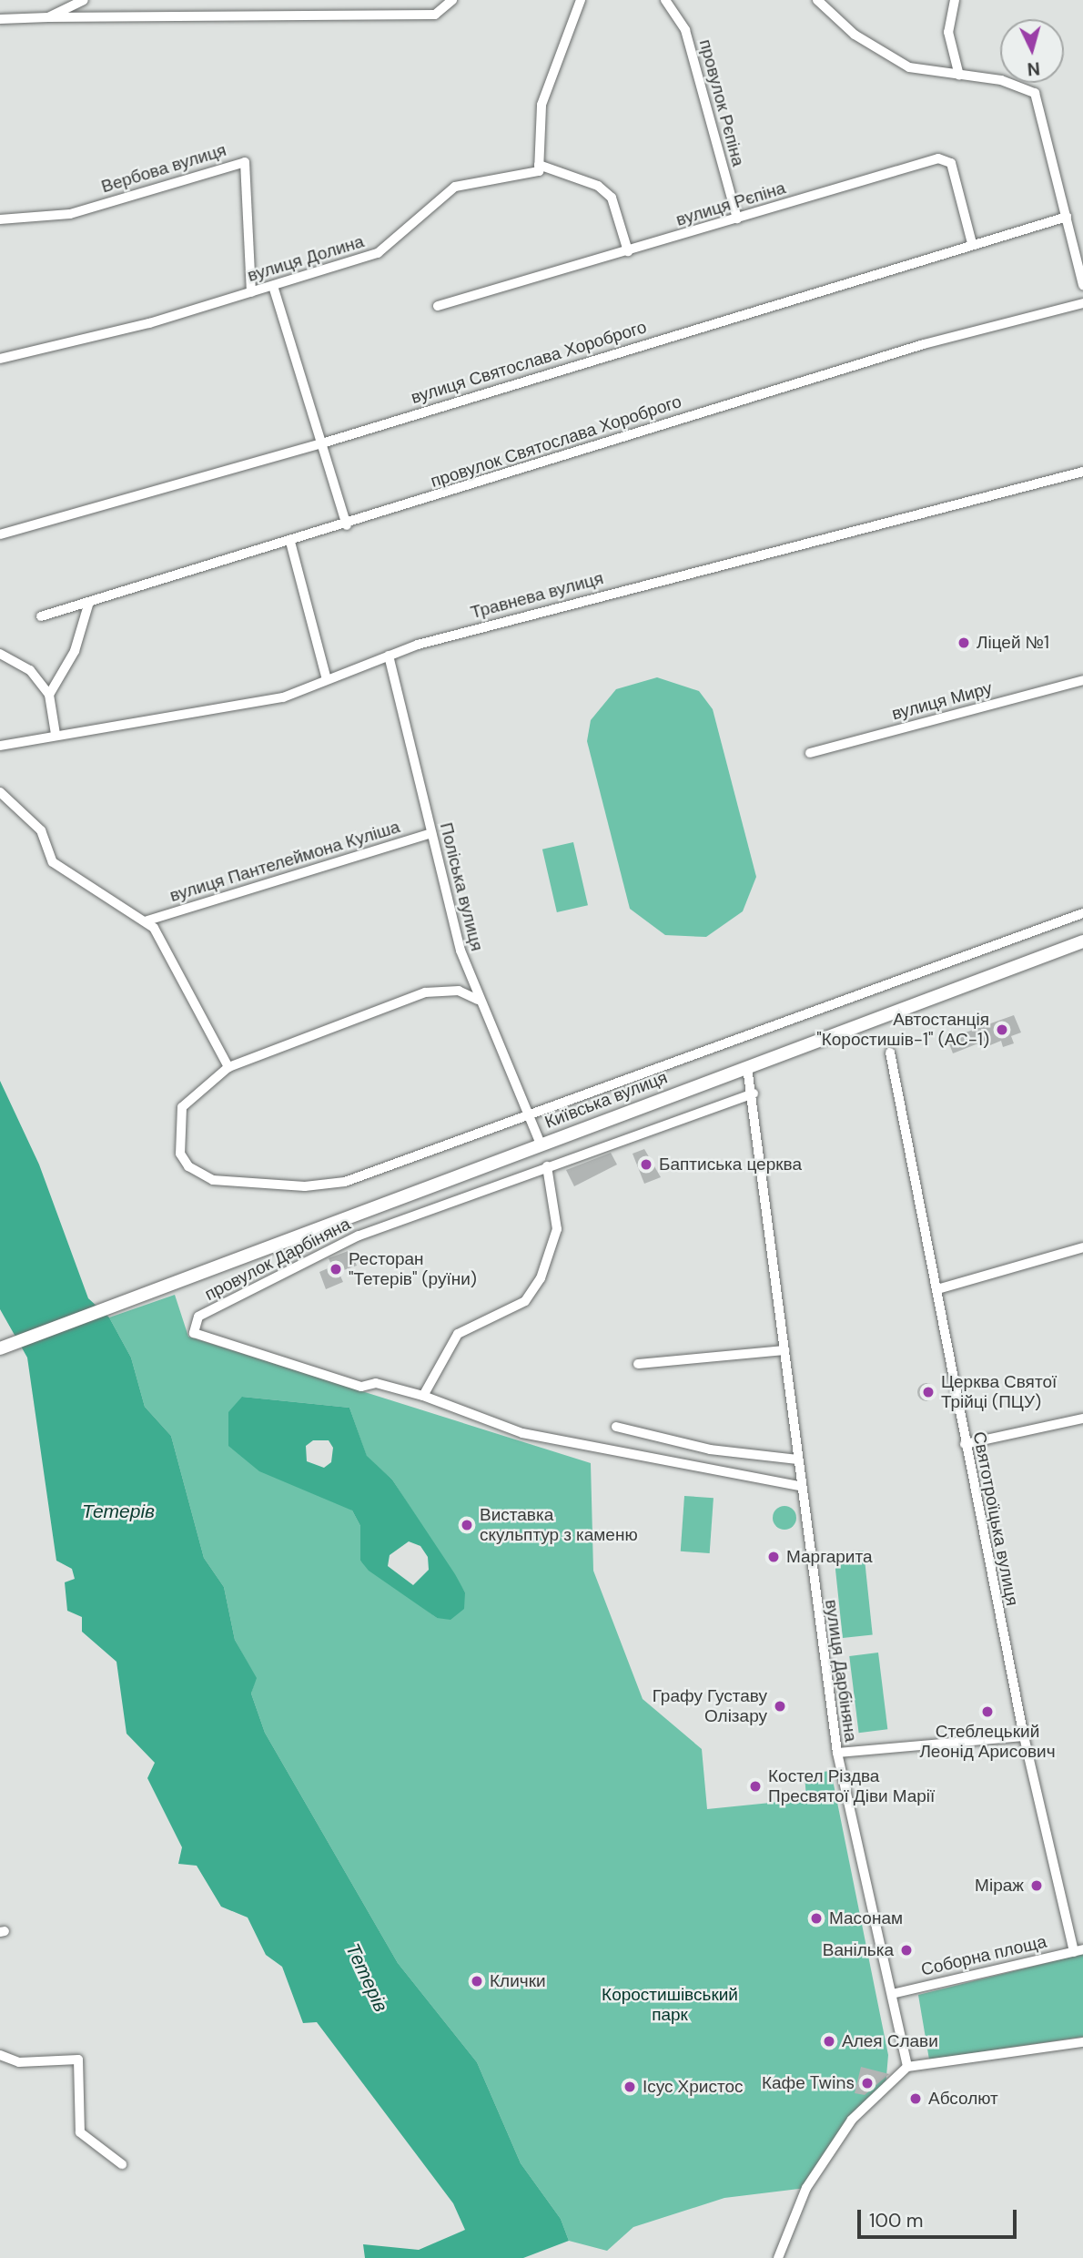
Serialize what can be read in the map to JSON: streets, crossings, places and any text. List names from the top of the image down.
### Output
{
  "streets": {
    "main road": ["Київська вулиця"],
    "street": [
      "провулок Рєпіна",
      "Вербова вулиця",
      "вулиця Рєпіна",
      "вулиця Долина",
      "вулиця Святослава Хороброго",
      "провулок Святослава Хороброго",
      "Травнева вулиця",
      "вулиця Миру",
      "вулиця Пантелеймона Куліша",
      "Поліська вулиця",
      "провулок Дарбіняна",
      "Святотроїцька вулиця",
      "вулиця Дарбіняна",
      "Соборна площа"
    ]
  },
  "crossings": [
    ["провулок Рєпіна", "вулиця Рєпіна"],
    ["Вербова вулиця", "вулиця Долина"],
    ["вулиця Рєпіна", "вулиця Святослава Хороброго"],
    ["Травнева вулиця", "Поліська вулиця"],
    ["вулиця Пантелеймона Куліша", "Поліська вулиця"],
    ["Поліська вулиця", "Київська вулиця"],
    ["Київська вулиця", "вулиця Дарбіняна"],
    ["провулок Дарбіняна", "вулиця Дарбіняна"],
    ["Святотроїцька вулиця", "Соборна площа"],
    ["вулиця Дарбіняна", "Соборна площа"]
  ],
  "water": ["Тетерів"],
  "parks": ["Коростишівський парк"],
  "places": [
    "Ліцей №1",
    "Автостанція \"Коростишів-1\" (АС-1)",
    "Баптиська церква",
    "Ресторан \"Тетерів\" (руїни)",
    "Церква Святої Трійці (ПЦУ)",
    "Виставка скульптур з каменю",
    "Маргарита",
    "Графу Густаву Олізару",
    "Стеблецький Леонід Арисович",
    "Костел Різдва Пресвятої Діви Марії",
    "Міраж",
    "Масонам",
    "Ванілька",
    "Клички",
    "Алея Слави",
    "Кафе Twins",
    "Ісус Христос",
    "Абсолют"
  ],
  "scale_bar": "100 m",
  "north": "bottom"
}
